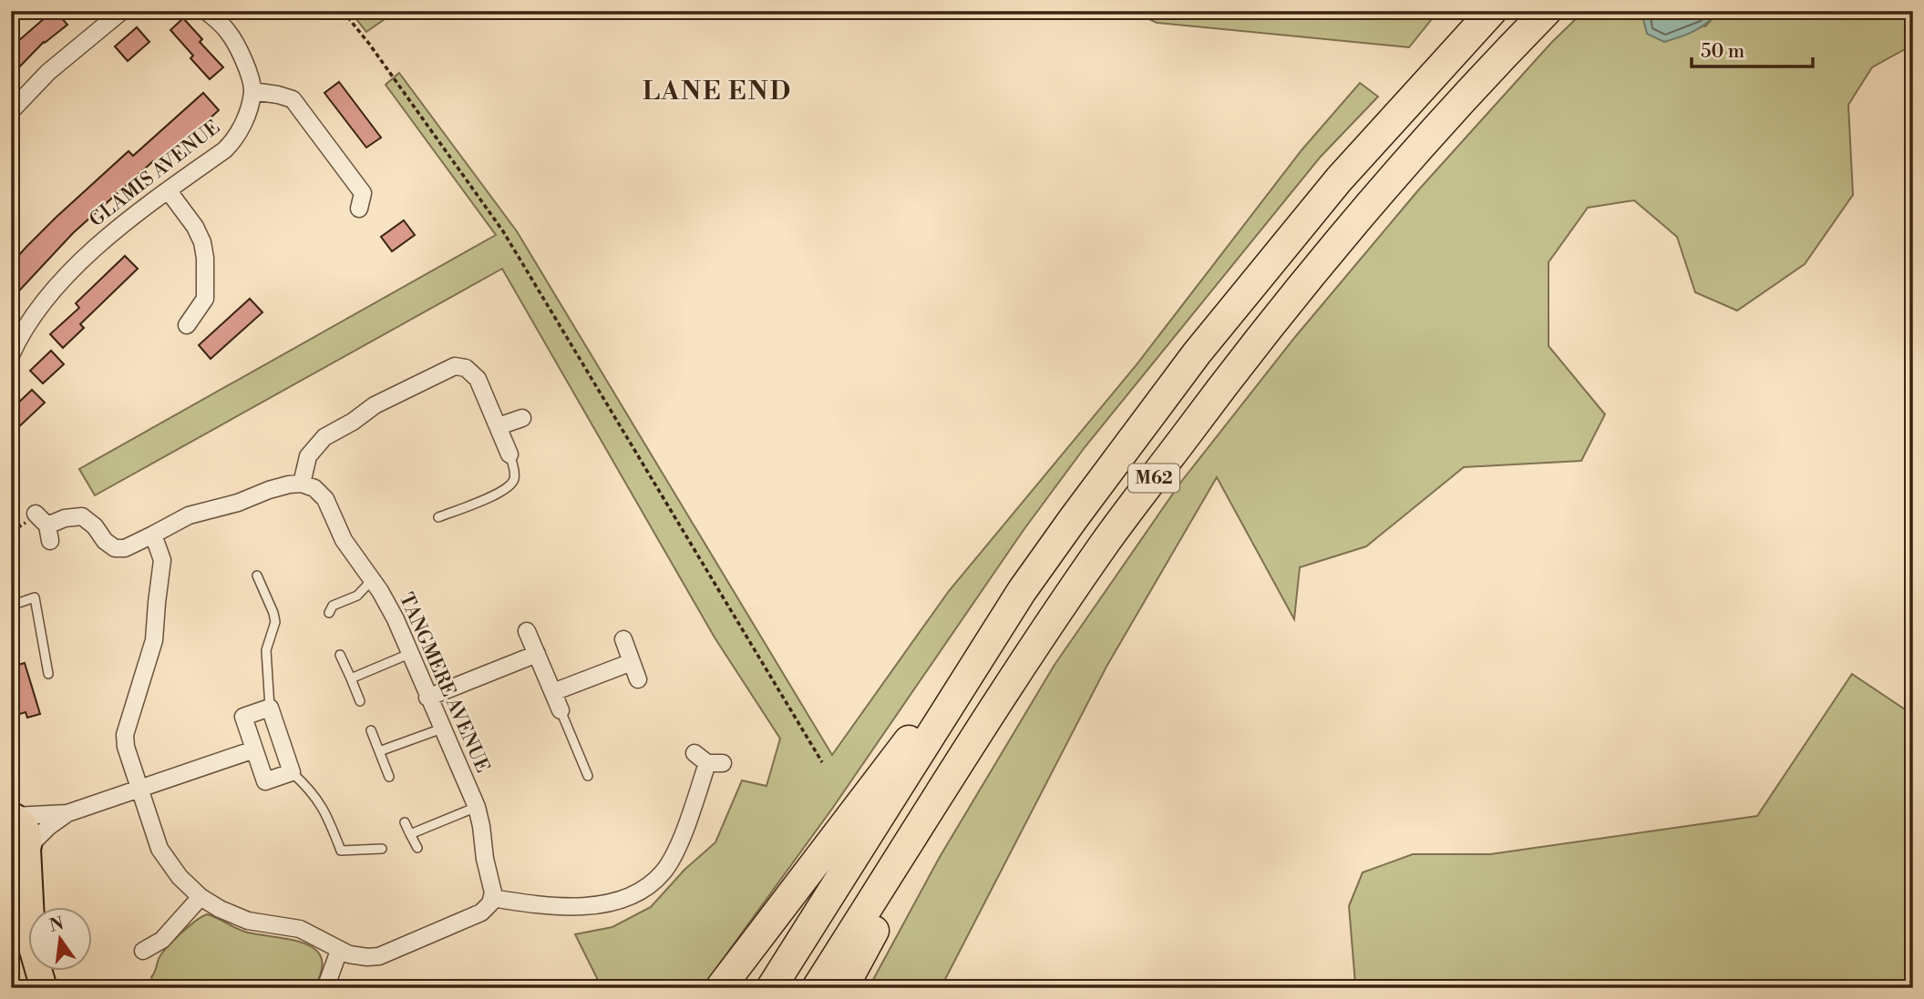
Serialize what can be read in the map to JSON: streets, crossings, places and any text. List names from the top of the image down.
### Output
{
  "streets": {
    "highway": ["M62"],
    "street": ["GLAMIS AVENUE", "TANGMERE AVENUE"]
  },
  "districts": ["LANE END"],
  "scale_bar": "50 m",
  "north": "top"
}
